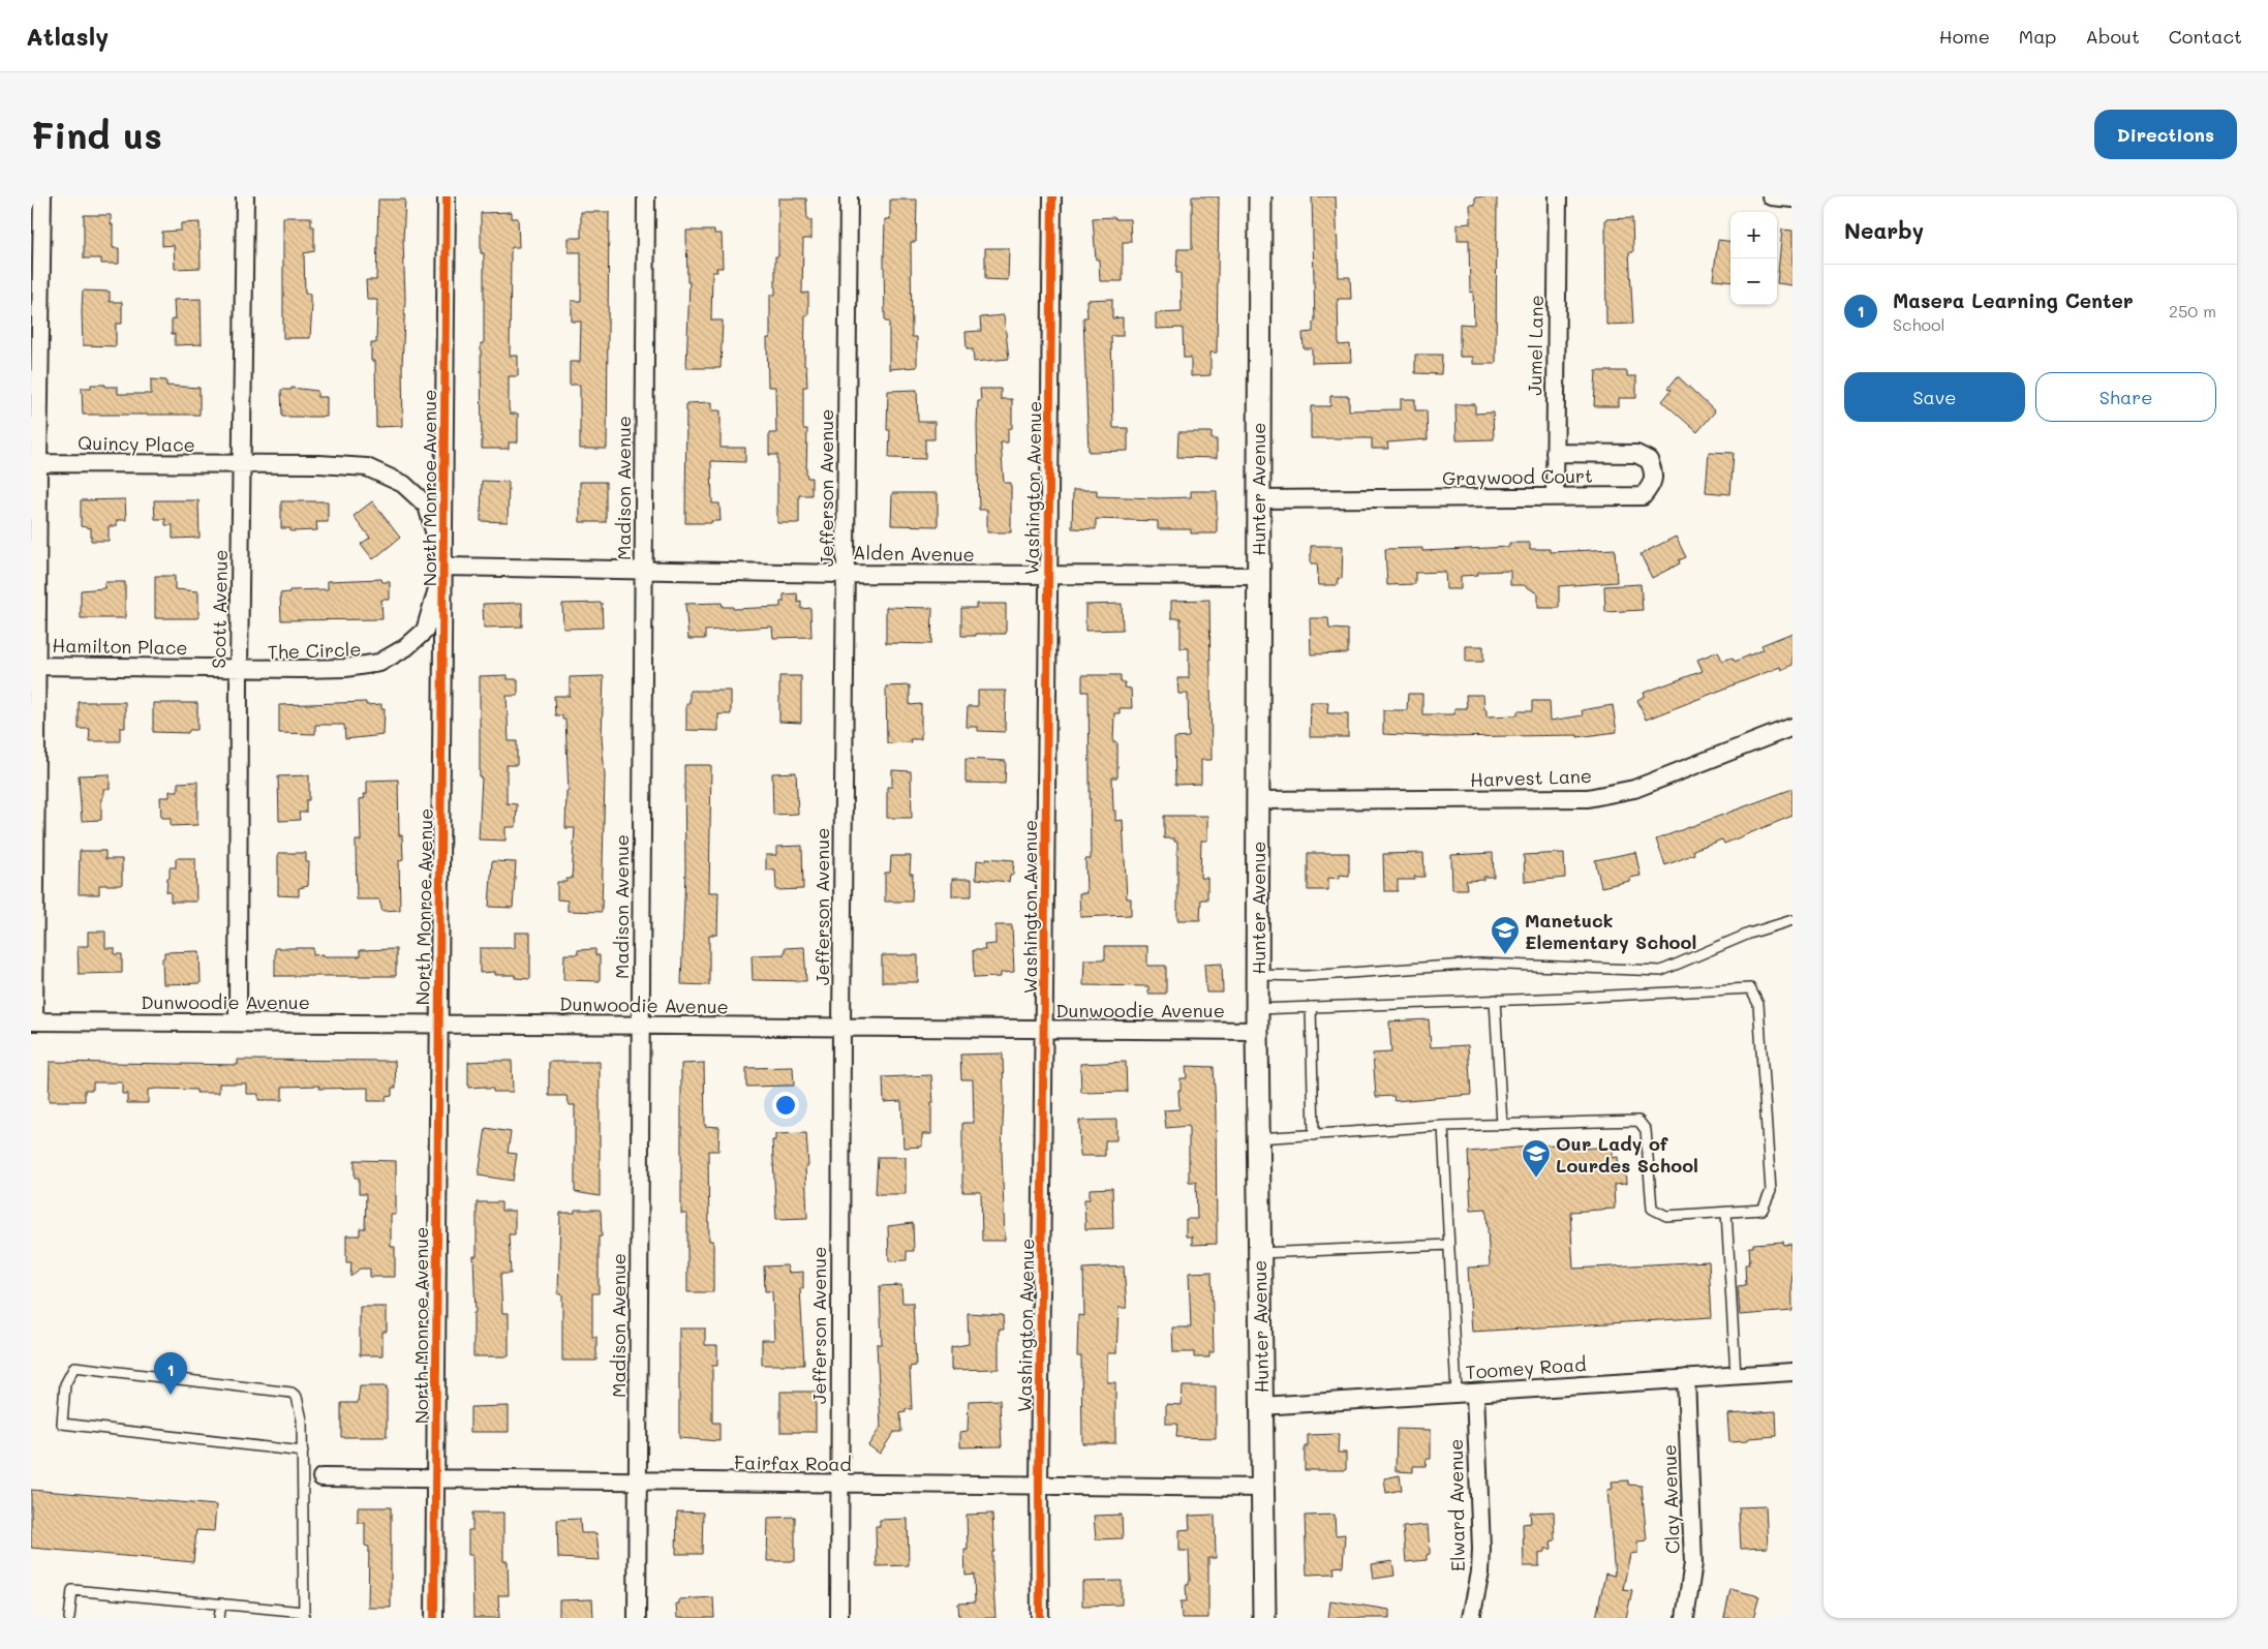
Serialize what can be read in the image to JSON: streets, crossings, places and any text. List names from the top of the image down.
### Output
{
  "streets": {
    "street": [
      "Jumel Lane",
      "Quincy Place",
      "Graywood Court",
      "North Monroe Avenue",
      "Madison Avenue",
      "Jefferson Avenue",
      "Washington Avenue",
      "Hunter Avenue",
      "Alden Avenue",
      "Scott Avenue",
      "Hamilton Place",
      "The Circle",
      "Harvest Lane",
      "Dunwoodie Avenue",
      "Toomey Road",
      "Fairfax Road",
      "Clay Avenue",
      "Elward Avenue"
    ]
  },
  "crossings": [
    ["Jumel Lane", "Graywood Court"],
    ["Quincy Place", "Scott Avenue"],
    ["Graywood Court", "Hunter Avenue"],
    ["North Monroe Avenue", "Alden Avenue"],
    ["North Monroe Avenue", "The Circle"],
    ["North Monroe Avenue", "Dunwoodie Avenue"],
    ["North Monroe Avenue", "Fairfax Road"],
    ["Madison Avenue", "Alden Avenue"],
    ["Madison Avenue", "Dunwoodie Avenue"],
    ["Madison Avenue", "Fairfax Road"],
    ["Jefferson Avenue", "Alden Avenue"],
    ["Jefferson Avenue", "Dunwoodie Avenue"],
    ["Jefferson Avenue", "Fairfax Road"],
    ["Washington Avenue", "Alden Avenue"],
    ["Washington Avenue", "Dunwoodie Avenue"],
    ["Washington Avenue", "Fairfax Road"],
    ["Hunter Avenue", "Alden Avenue"],
    ["Hunter Avenue", "Harvest Lane"],
    ["Hunter Avenue", "Dunwoodie Avenue"],
    ["Hunter Avenue", "Toomey Road"],
    ["Hunter Avenue", "Fairfax Road"],
    ["Alden Avenue", "The Circle"],
    ["Scott Avenue", "Hamilton Place"],
    ["Scott Avenue", "The Circle"],
    ["Scott Avenue", "Dunwoodie Avenue"],
    ["Hamilton Place", "The Circle"],
    ["Toomey Road", "Clay Avenue"],
    ["Toomey Road", "Elward Avenue"]
  ],
  "places": {
    "school or university": ["Manetuck Elementary School", "Our Lady of Lourdes School"]
  },
  "page": {
    "header": "Atlasly",
    "nav": [
      "Home",
      "Map",
      "About",
      "Contact"
    ],
    "buttons": [
      "Directions",
      ["Save", "Share"]
    ],
    "title": "Find us",
    "heading": "Nearby",
    "map_buttons": ["+", "−"],
    "list": [
      {
        "mark": "1",
        "name": "Masera Learning Center",
        "note": "School",
        "value": "250 m"
      }
    ],
    "pins": "1"
  }
}
